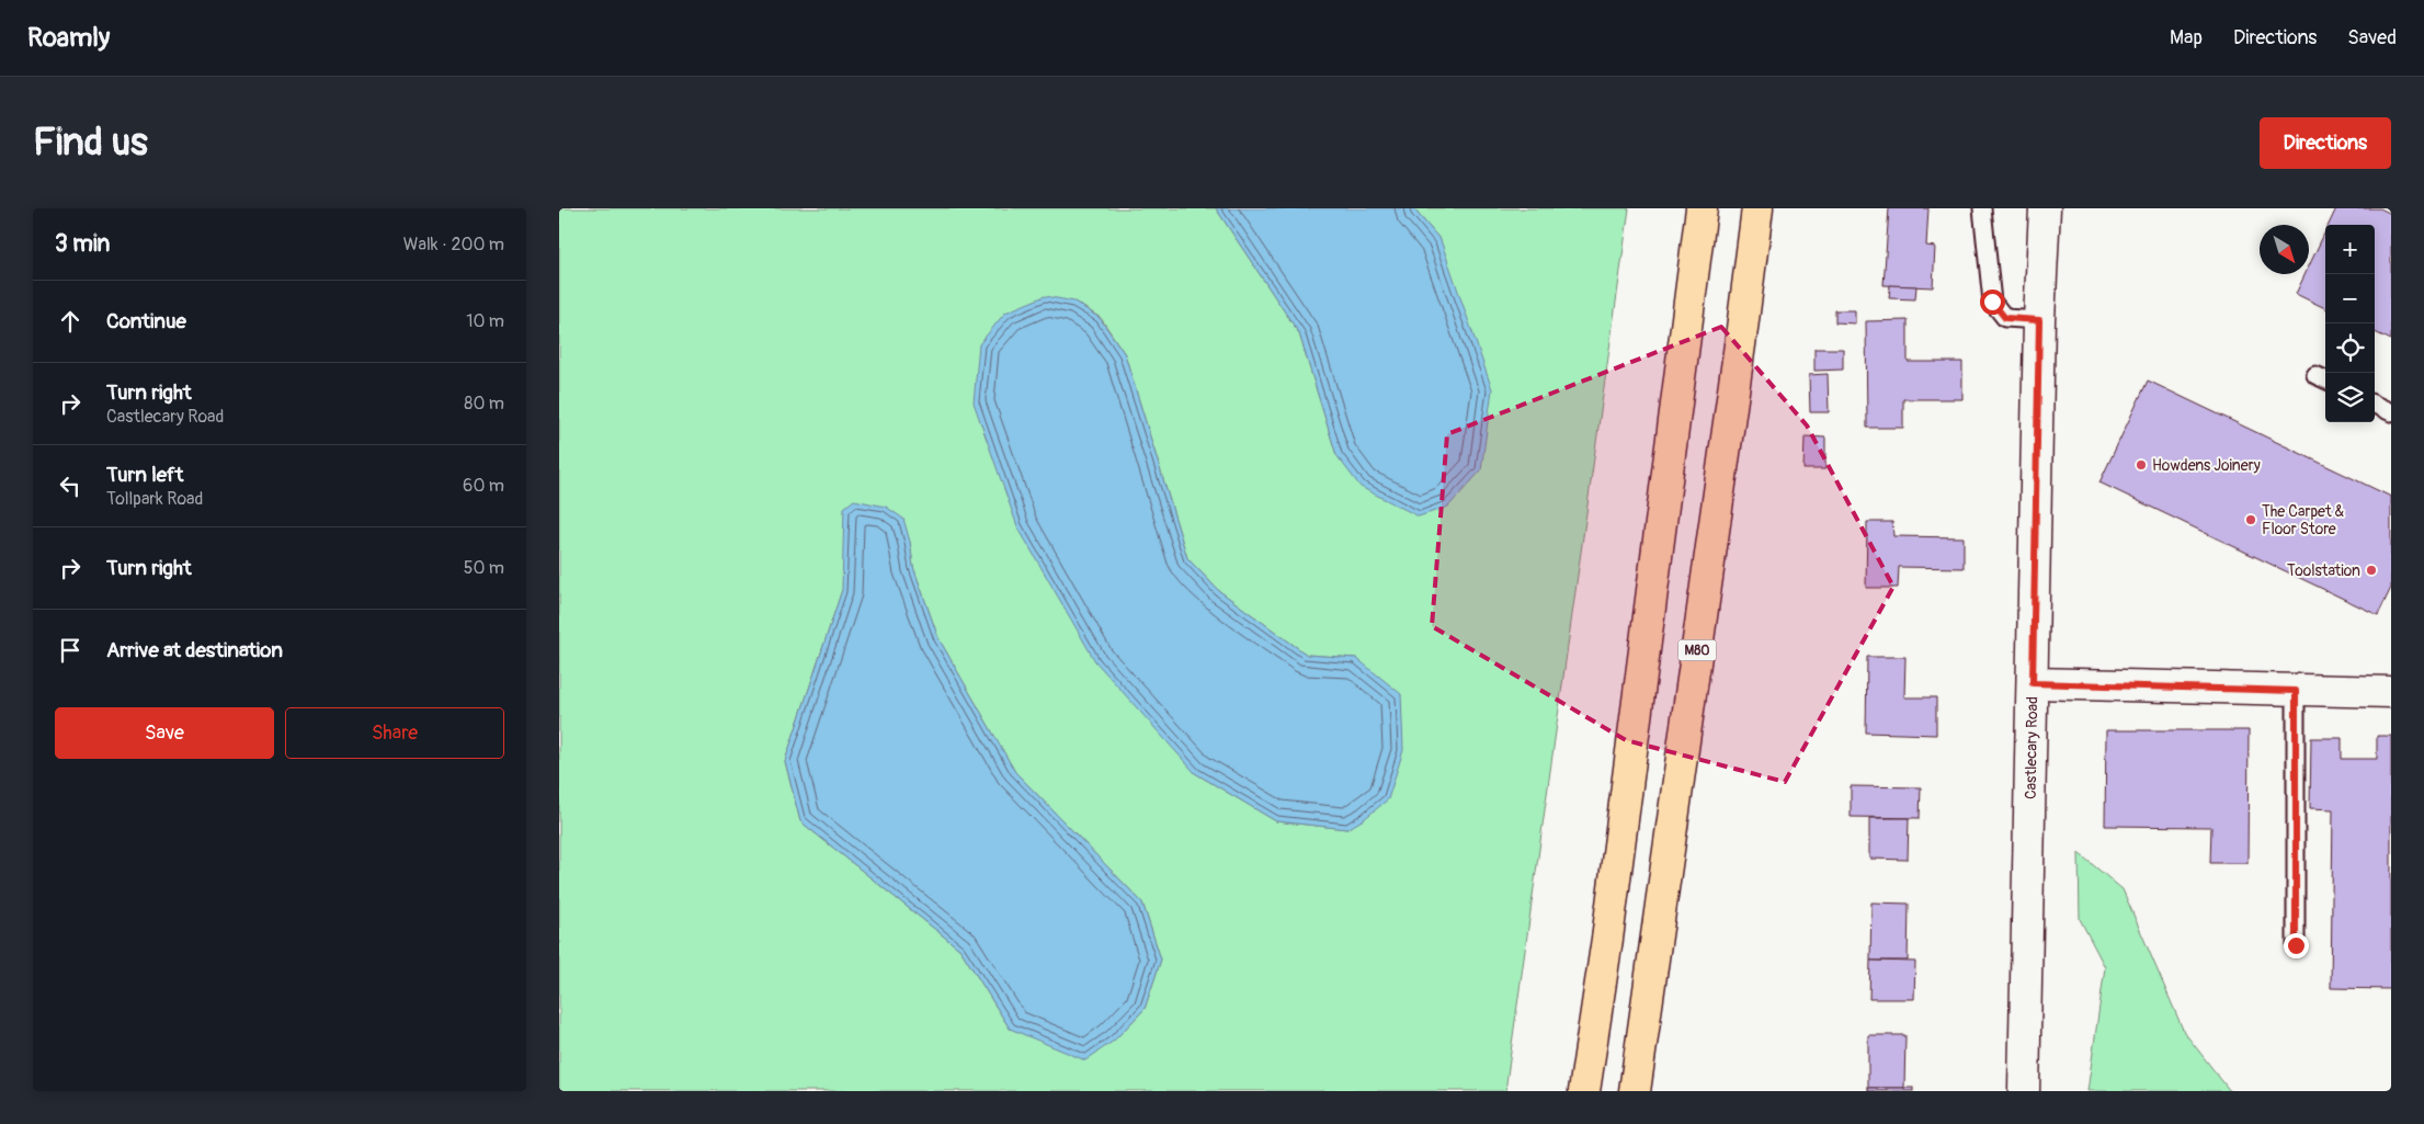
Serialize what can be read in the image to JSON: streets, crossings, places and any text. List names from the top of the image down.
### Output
{
  "streets": {
    "highway": ["M80"],
    "main road": ["Castlecary Road"]
  },
  "places": ["Howdens Joinery", "The Carpet & Floor Store", "Toolstation"],
  "north": "bottom right",
  "page": {
    "header": "Roamly",
    "nav": ["Map", "Directions", "Saved"],
    "buttons": [
      "Directions",
      ["Save", "Share"]
    ],
    "title": "Find us",
    "heading": ["3 min", "Walk · 200 m"],
    "map_buttons": ["+", "−"],
    "list": [
      ["Continue", "10 m"],
      ["Turn right", "Castlecary Road", "80 m"],
      ["Turn left", "Tollpark Road", "60 m"],
      ["Turn right", "50 m"],
      "Arrive at destination"
    ]
  }
}
